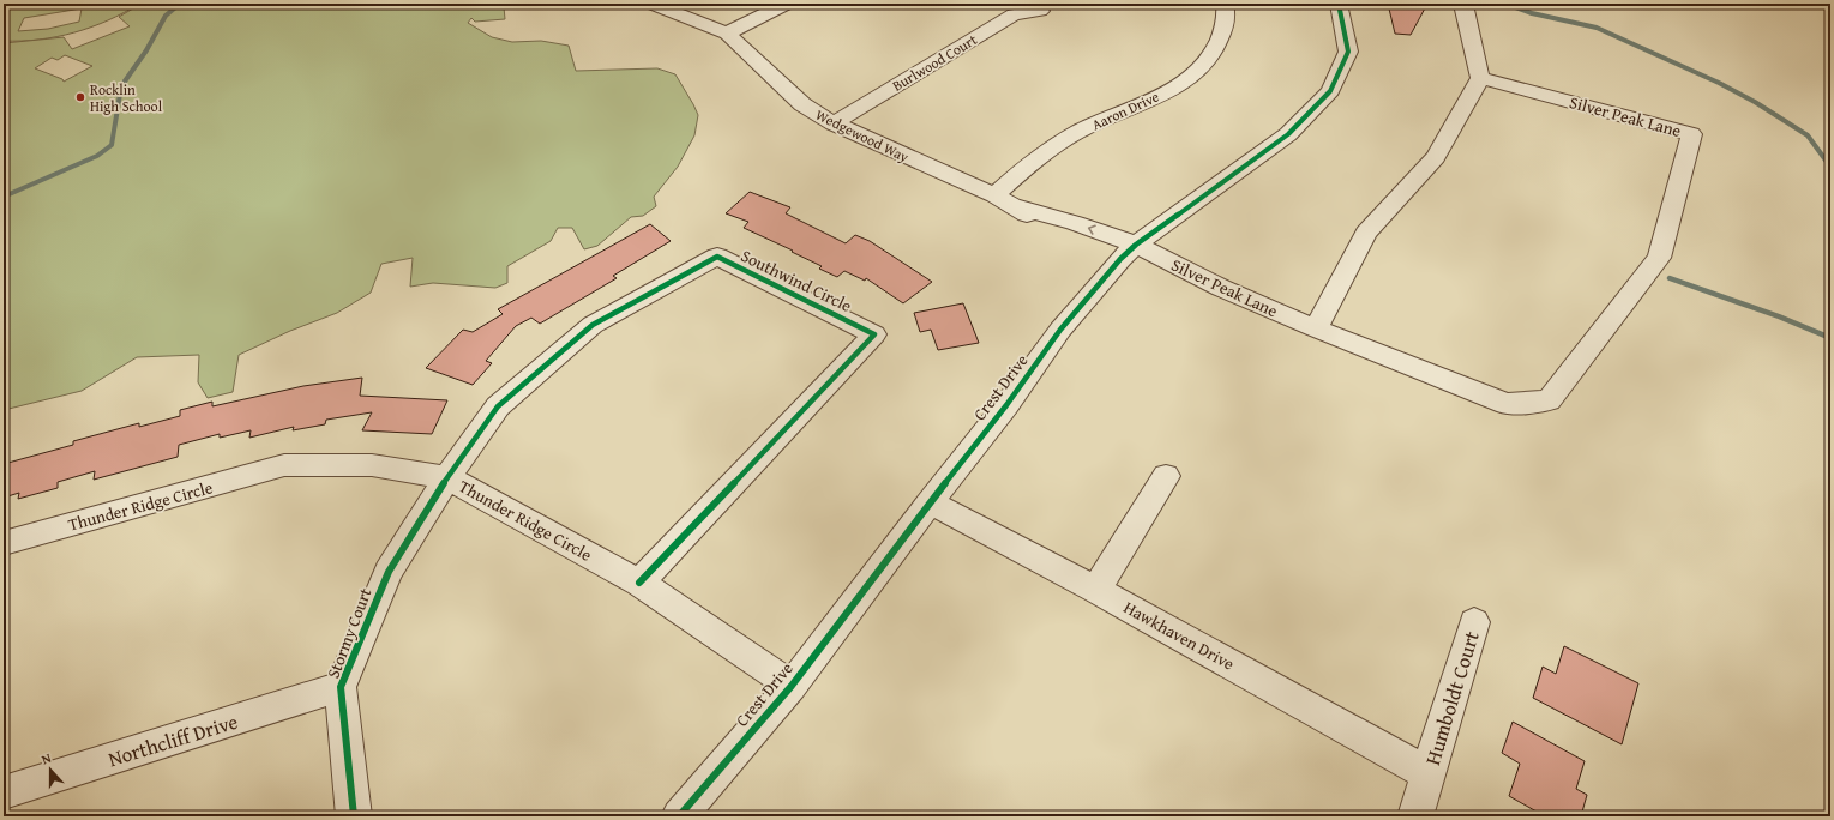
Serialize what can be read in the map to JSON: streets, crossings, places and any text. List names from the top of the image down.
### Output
{
  "streets": {
    "street": [
      "Burlwood Court",
      "Aaron Drive",
      "Silver Peak Lane",
      "Wedgewood Way",
      "Southwind Circle",
      "Crest Drive",
      "Thunder Ridge Circle",
      "Stormy Court",
      "Hawkhaven Drive",
      "Humboldt Court",
      "Northcliff Drive"
    ]
  },
  "crossings": [
    ["Burlwood Court", "Wedgewood Way"],
    ["Aaron Drive", "Wedgewood Way"],
    ["Silver Peak Lane", "Wedgewood Way"],
    ["Silver Peak Lane", "Crest Drive"],
    ["Wedgewood Way", "Crest Drive"],
    ["Southwind Circle", "Thunder Ridge Circle"],
    ["Southwind Circle", "Stormy Court"],
    ["Crest Drive", "Thunder Ridge Circle"],
    ["Crest Drive", "Hawkhaven Drive"],
    ["Thunder Ridge Circle", "Stormy Court"],
    ["Stormy Court", "Northcliff Drive"],
    ["Hawkhaven Drive", "Humboldt Court"]
  ],
  "places": ["Rocklin High School"],
  "north": "top"
}
